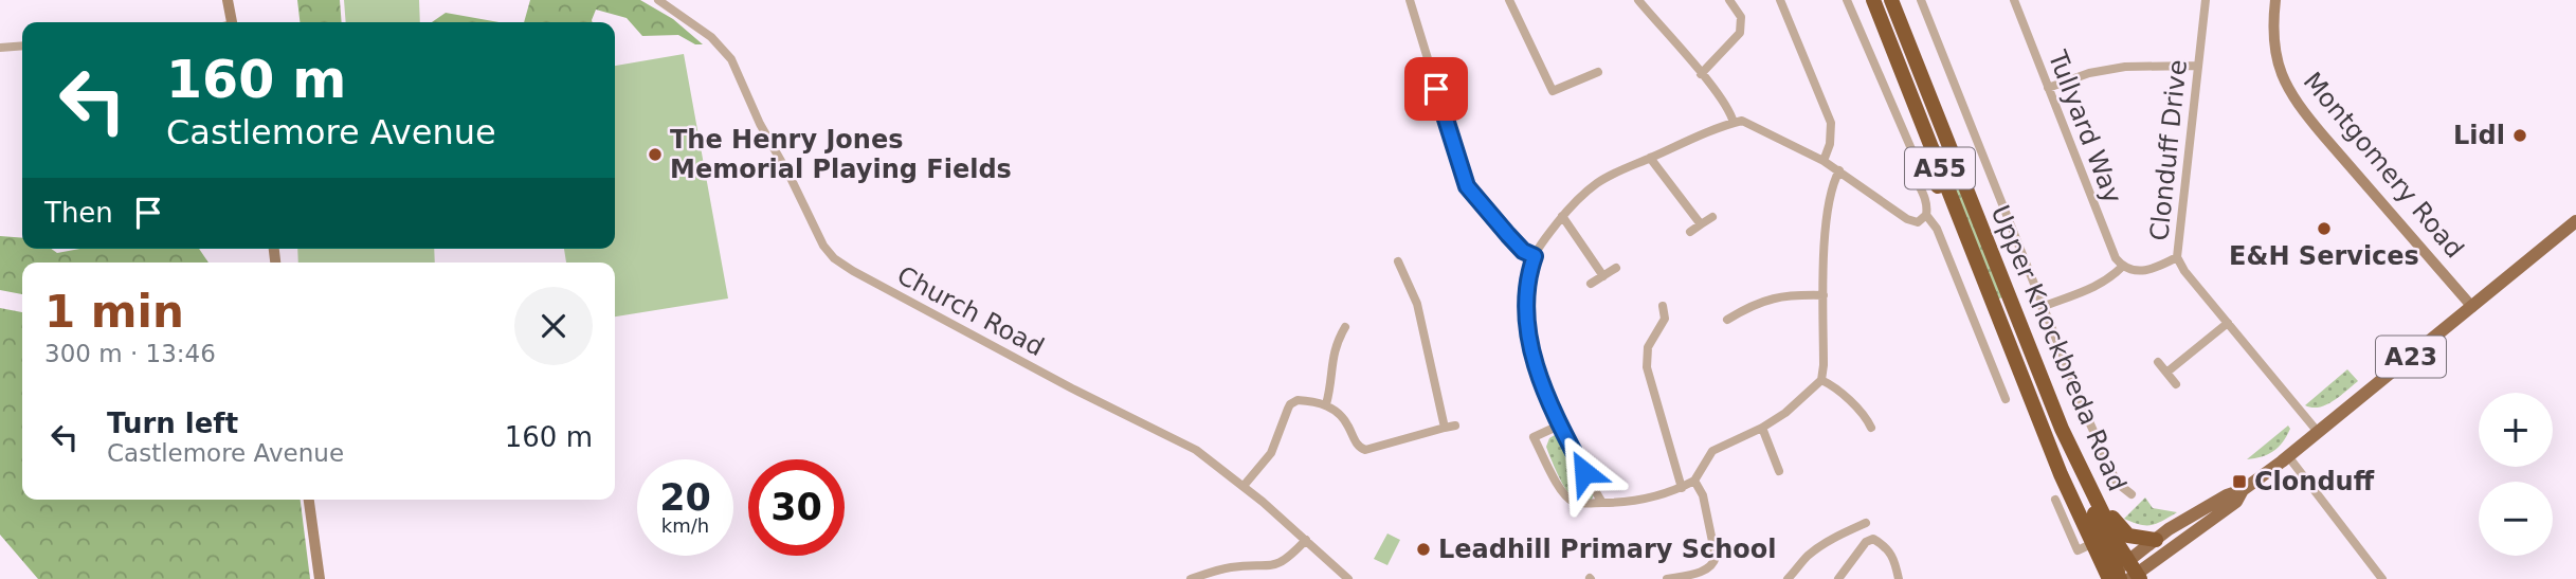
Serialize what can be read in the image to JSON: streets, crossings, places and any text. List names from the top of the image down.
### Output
{
  "streets": {
    "highway": ["A55", "Upper Knockbreda Road"],
    "main road": ["A23"],
    "street": [
      "Tullyard Way",
      "Clonduff Drive",
      "Montgomery Road",
      "Church Road"
    ]
  },
  "crossings": [
    ["Clonduff Drive", "A23"],
    ["Montgomery Road", "A23"],
    ["Upper Knockbreda Road", "A23"]
  ],
  "places": {
    "other": [
      "Lidl",
      "The Henry Jones Memorial Playing Fields",
      "E&H Services",
      "Leadhill Primary School"
    ],
    "transit": ["Clonduff"]
  },
  "page": {
    "turn": ["160 m", "Castlemore Avenue"],
    "then": "Then",
    "heading": ["1 min", "300 m · 13:46"],
    "list": [
      {
        "name": "Turn left",
        "note": "Castlemore Avenue",
        "value": "160 m"
      }
    ],
    "map_buttons": ["+", "−"],
    "speed": "20 km/h",
    "limit": "30"
  }
}
